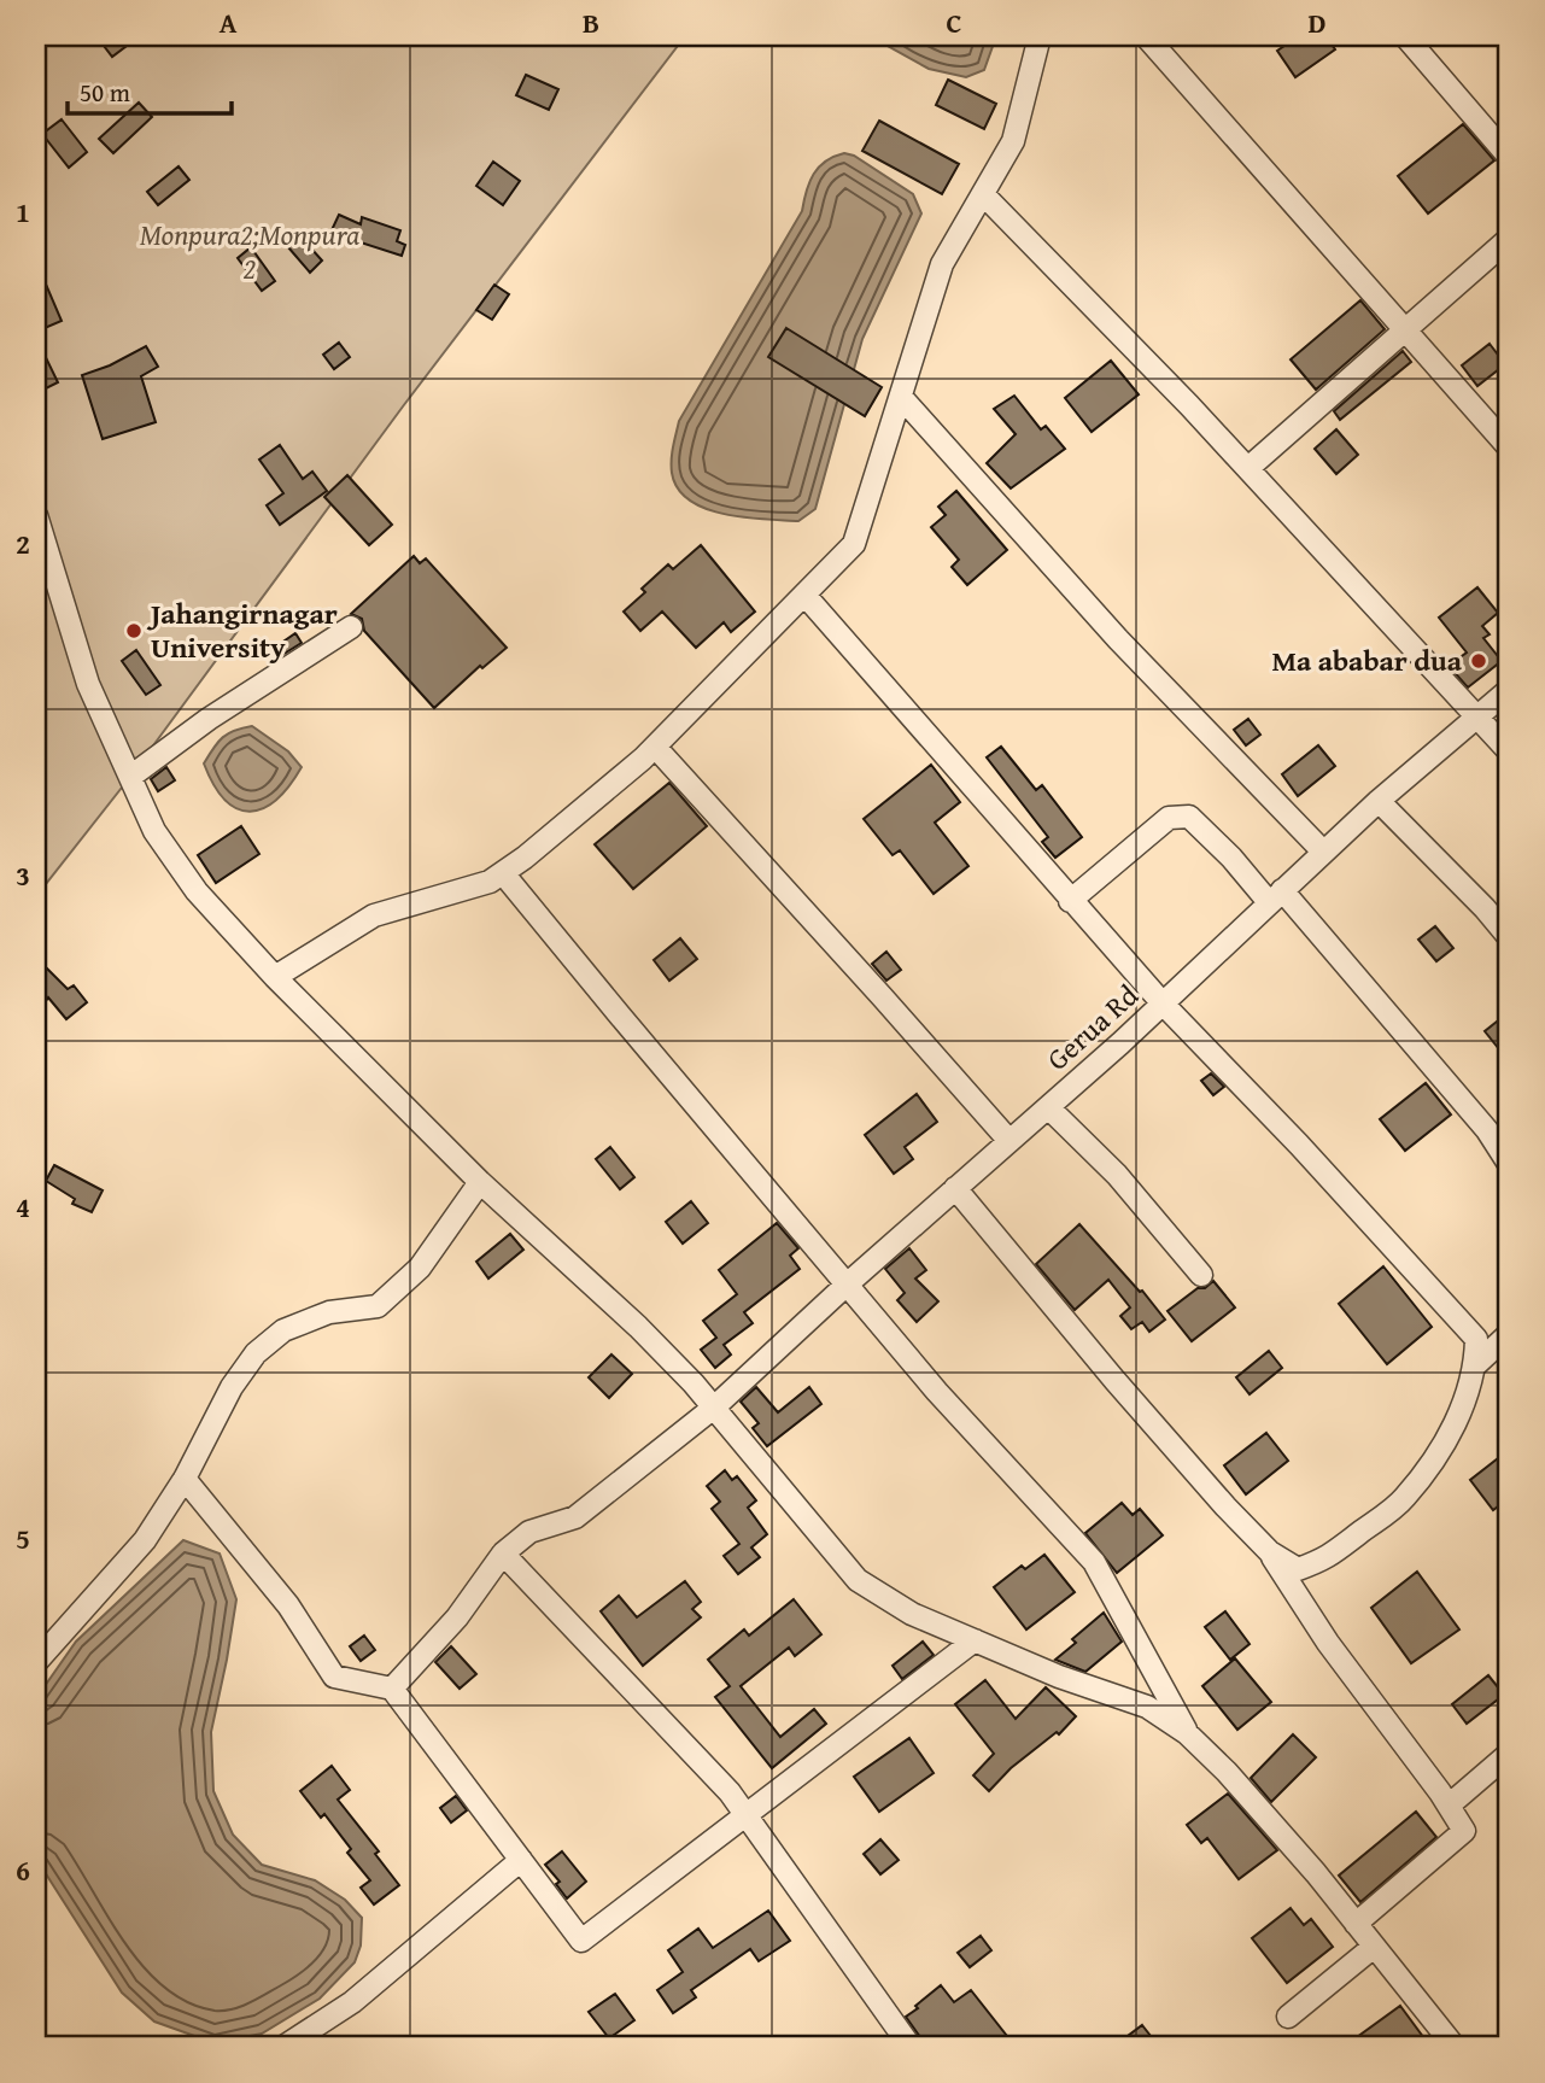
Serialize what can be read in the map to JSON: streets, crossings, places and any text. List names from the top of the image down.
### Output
{
  "streets": {
    "street": ["Gerua Rd"]
  },
  "parks": ["Monpura2;Monpura 2"],
  "places": ["Jahangirnagar University", "Ma ababar dua"],
  "scale_bar": "50 m",
  "grid": {
    "columns": [
      "A",
      "B",
      "C",
      "D"
    ],
    "rows": [
      "1",
      "2",
      "3",
      "4",
      "5",
      "6"
    ]
  }
}
